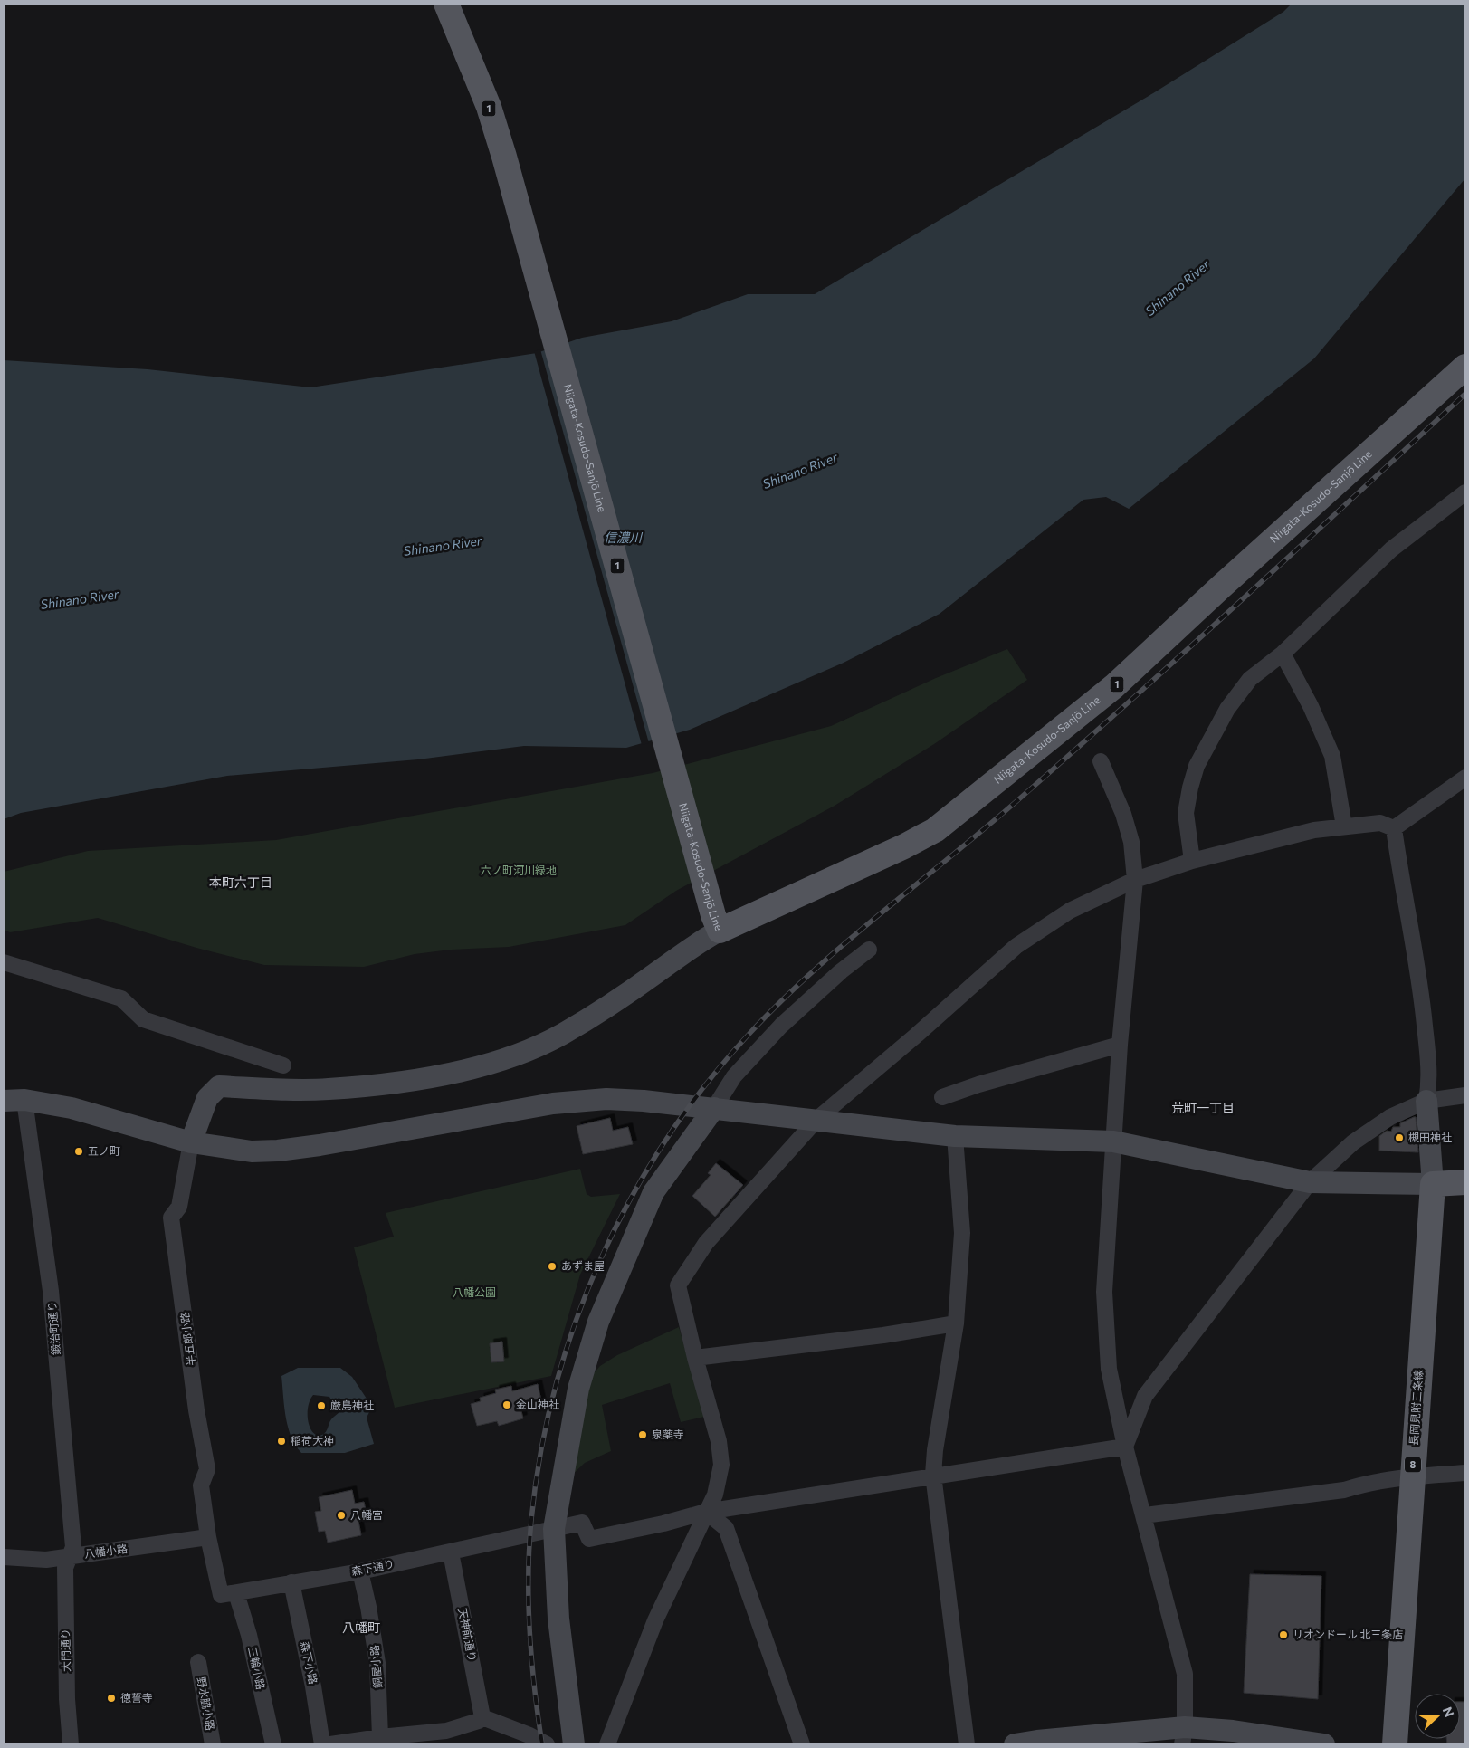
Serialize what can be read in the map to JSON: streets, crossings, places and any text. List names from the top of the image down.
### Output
{
  "streets": {
    "main road": [
      "1",
      "Niigata-Kosudo-Sanjō Line",
      "長岡見附三条線",
      "8"
    ],
    "street": [
      "鍛治町通り",
      "半五郎小路",
      "八幡小路",
      "森下通り",
      "天神前通り",
      "大門通り",
      "森下小路",
      "銅屋小路",
      "三輪小路",
      "野水脇小路"
    ]
  },
  "crossings": [
    ["鍛治町通り", "八幡小路"],
    ["鍛治町通り", "大門通り"],
    ["半五郎小路", "八幡小路"],
    ["半五郎小路", "森下通り"],
    ["八幡小路", "森下通り"],
    ["八幡小路", "大門通り"],
    ["森下通り", "天神前通り"],
    ["森下通り", "森下小路"],
    ["森下通り", "銅屋小路"],
    ["森下通り", "三輪小路"]
  ],
  "districts": ["本町六丁目", "荒町一丁目", "八幡町"],
  "water": ["Shinano River", "信濃川"],
  "parks": ["六ノ町河川緑地", "八幡公園"],
  "places": [
    "槻田神社",
    "五ノ町",
    "あずま屋",
    "金山神社",
    "厳島神社",
    "泉薬寺",
    "稲荷大神",
    "八幡宮",
    "リオンドール 北三条店",
    "徳誓寺"
  ],
  "north": "right"
}
